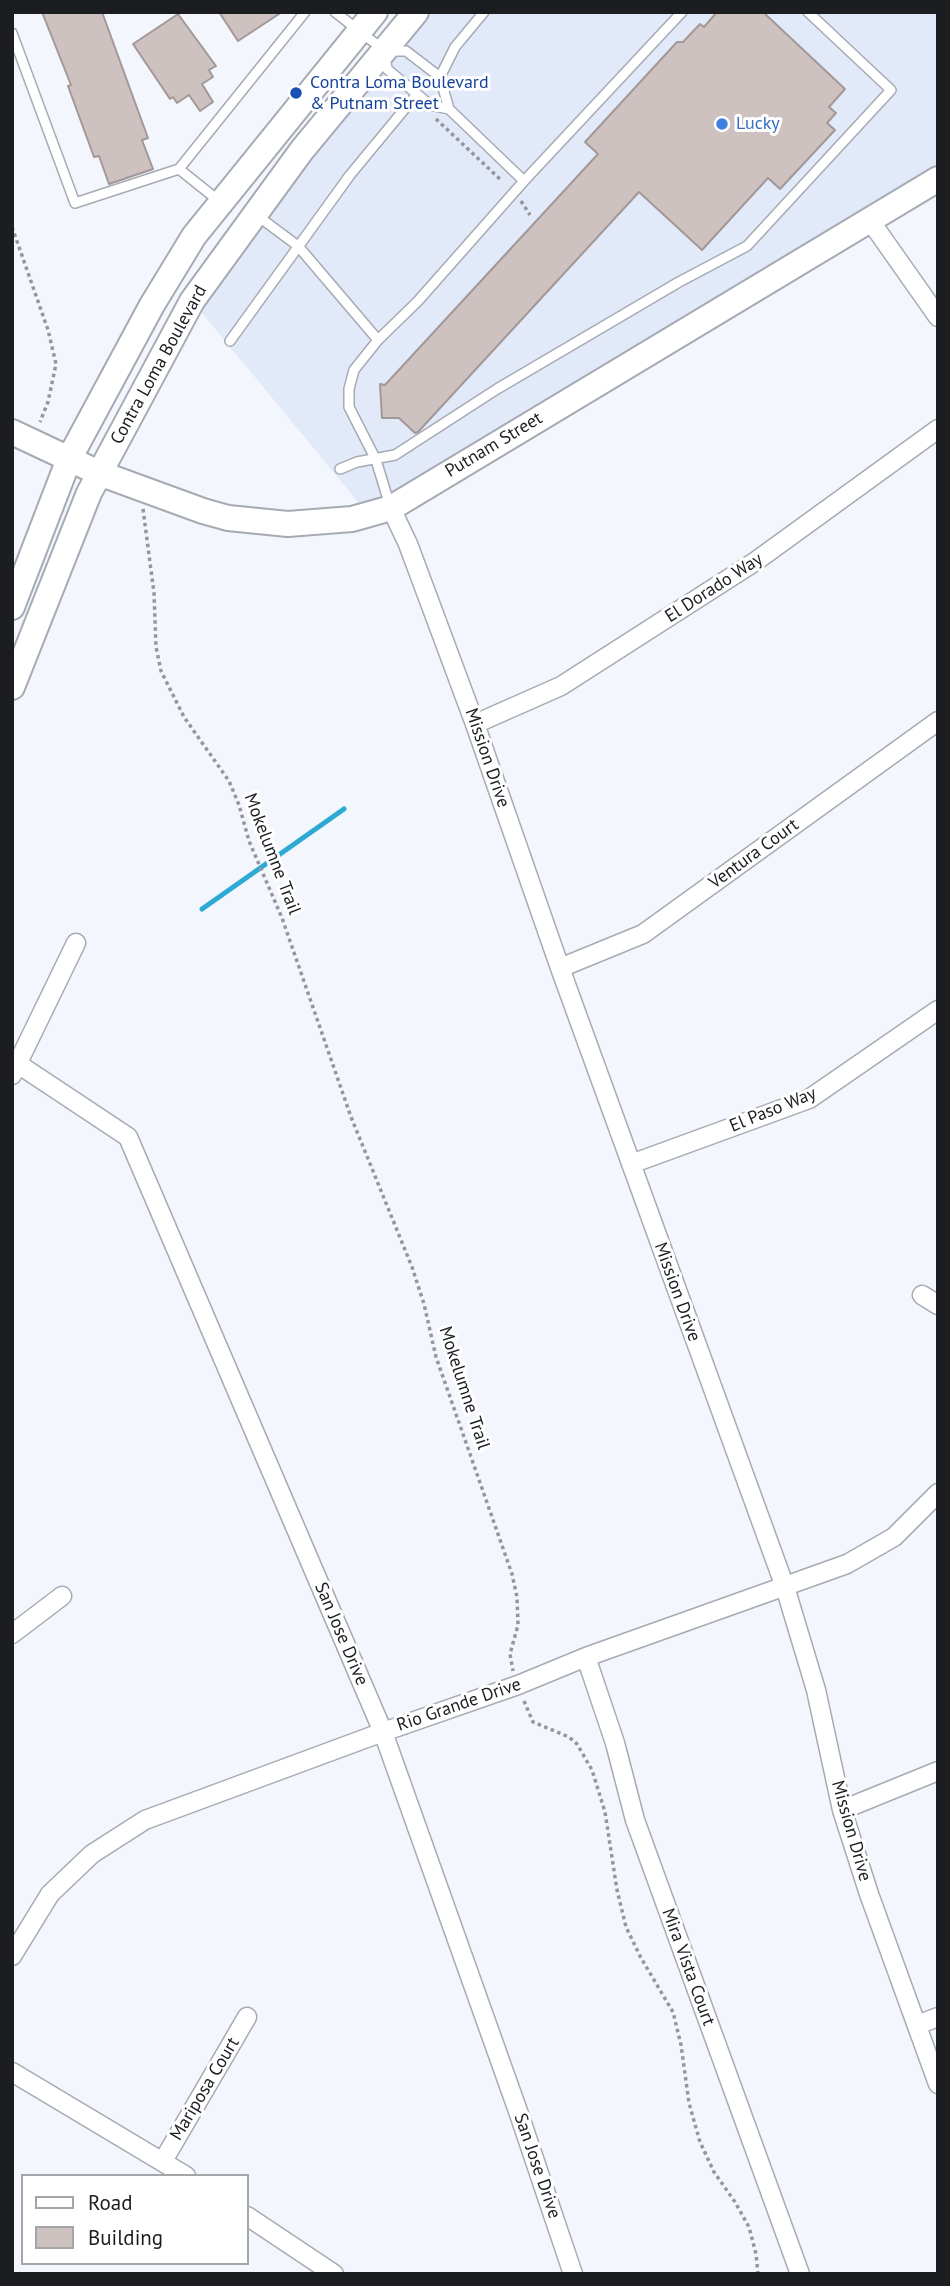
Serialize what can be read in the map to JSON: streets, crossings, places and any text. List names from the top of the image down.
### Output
{
  "streets": {
    "main road": ["Contra Loma Boulevard", "Putnam Street"],
    "street": [
      "El Dorado Way",
      "Mission Drive",
      "Ventura Court",
      "El Paso Way",
      "San Jose Drive",
      "Rio Grande Drive",
      "Mira Vista Court",
      "Mariposa Court"
    ],
    "path": ["Mokelumne Trail"]
  },
  "crossings": [
    ["Contra Loma Boulevard", "Putnam Street"],
    ["Putnam Street", "Mission Drive"],
    ["Putnam Street", "Mokelumne Trail"],
    ["El Dorado Way", "Mission Drive"],
    ["Mission Drive", "Ventura Court"],
    ["Mission Drive", "El Paso Way"],
    ["Mission Drive", "Rio Grande Drive"],
    ["Mokelumne Trail", "Rio Grande Drive"],
    ["San Jose Drive", "Rio Grande Drive"],
    ["Rio Grande Drive", "Mira Vista Court"]
  ],
  "places": ["Contra Loma Boulevard & Putnam Street", "Lucky"],
  "legend": ["Road", "Building"]
}
